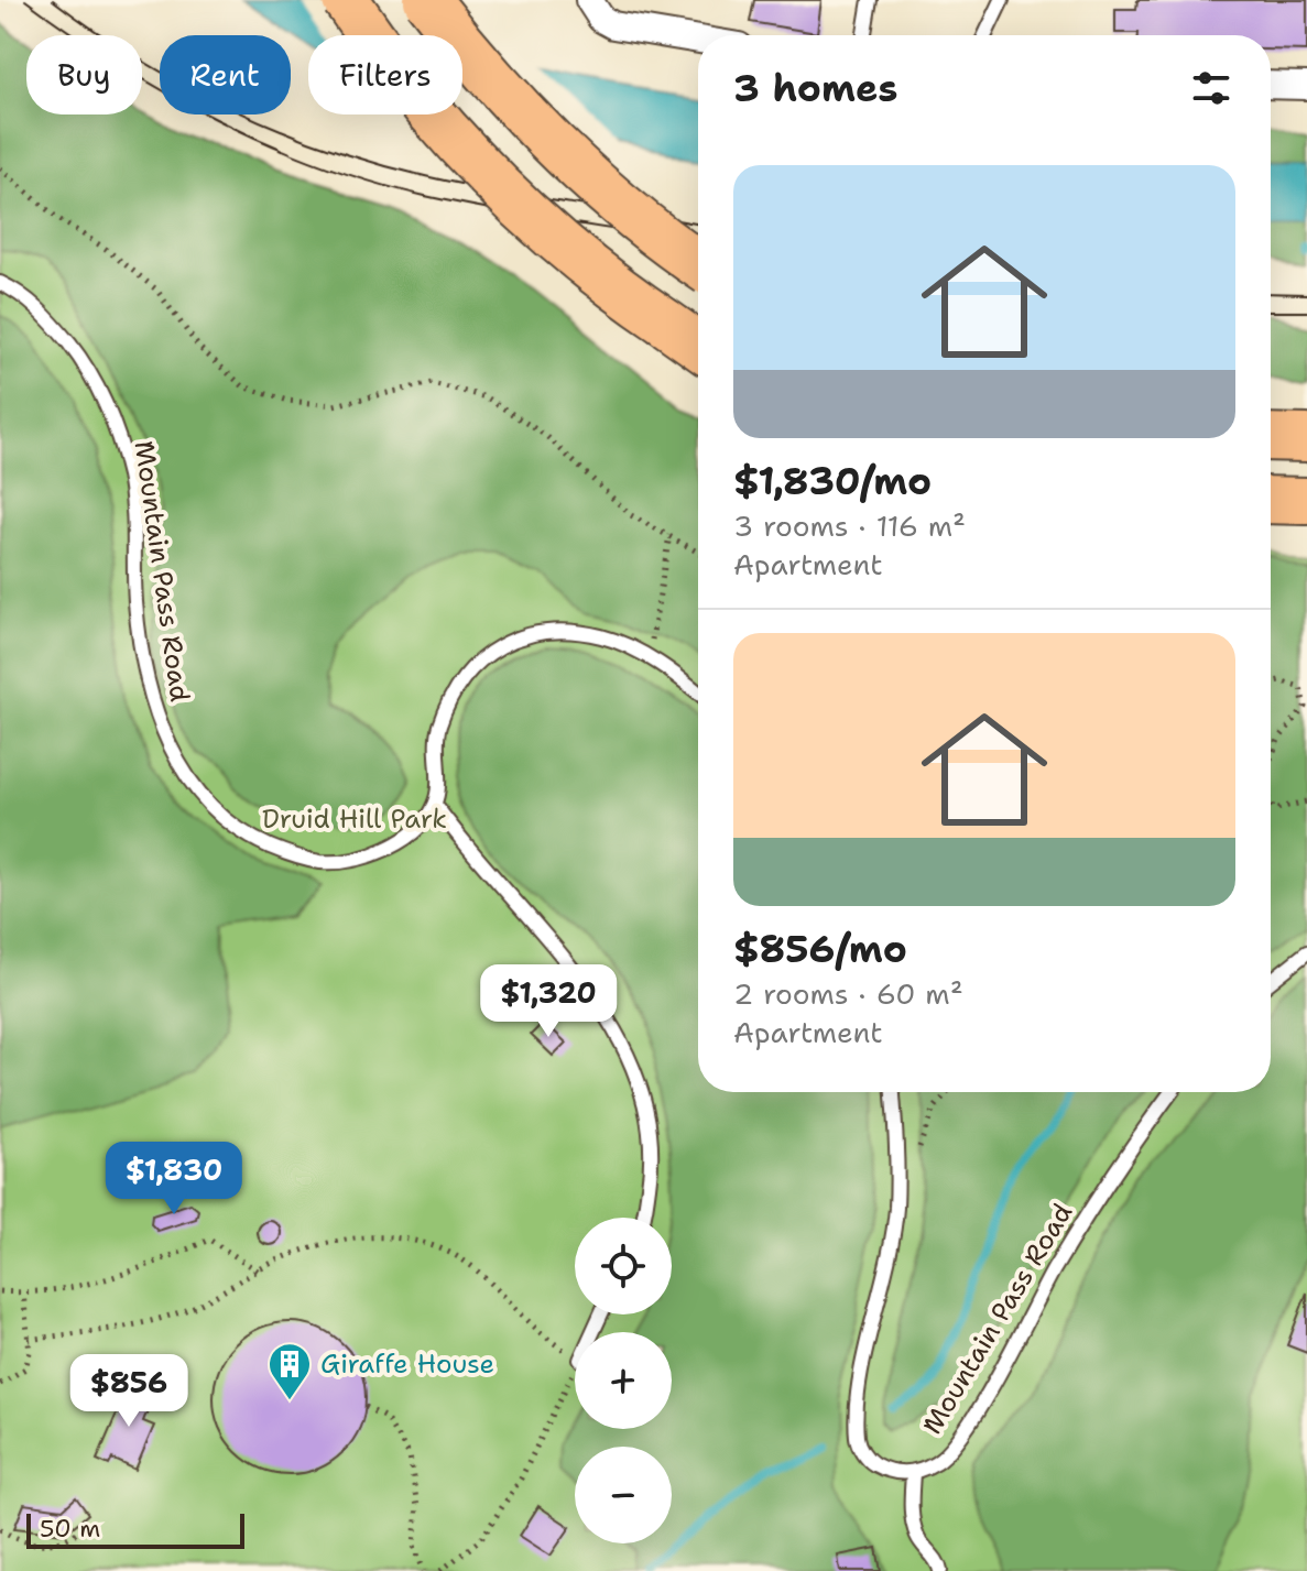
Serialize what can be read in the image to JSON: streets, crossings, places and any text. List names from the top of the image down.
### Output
{
  "streets": {
    "lane": ["Mountain Pass Road"]
  },
  "parks": ["Druid Hill Park"],
  "places": {
    "building": ["Giraffe House"]
  },
  "scale_bar": "50 m",
  "page": {
    "chip": ["Buy", "Rent", "Filters"],
    "heading": "3 homes",
    "list": [
      {
        "name": "$1,830/mo",
        "note": "3 rooms · 116 m² · Apartment"
      },
      {
        "name": "$856/mo",
        "note": "2 rooms · 60 m² · Apartment"
      }
    ],
    "price": ["$1,320", "$1,830", "$856"],
    "map_buttons": ["+", "−"],
    "scale": "50 m"
  }
}
